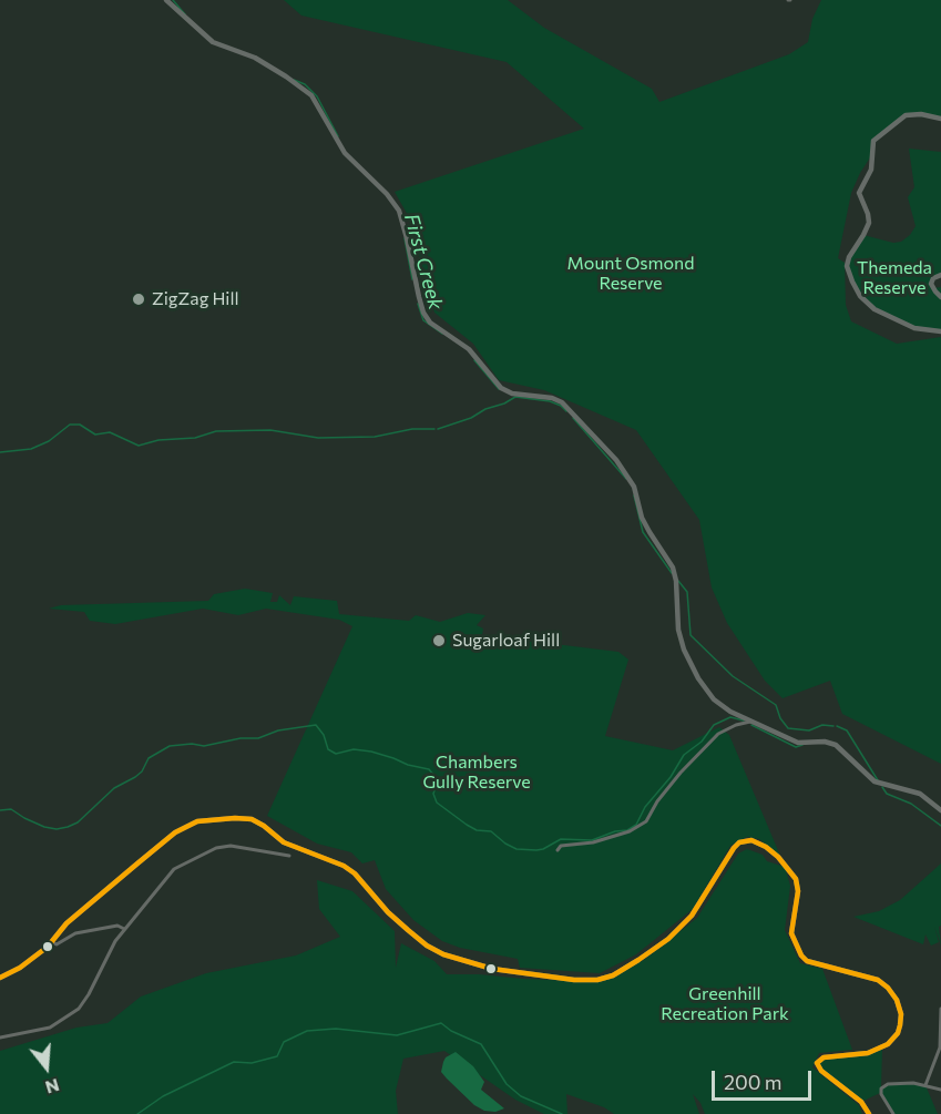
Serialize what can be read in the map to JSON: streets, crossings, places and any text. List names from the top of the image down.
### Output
{
  "water": ["First Creek"],
  "parks": [
    "Mount Osmond Reserve",
    "Themeda Reserve",
    "Chambers Gully Reserve",
    "Greenhill Recreation Park"
  ],
  "places": ["ZigZag Hill", "Sugarloaf Hill"],
  "scale_bar": "200 m",
  "north": "bottom"
}
